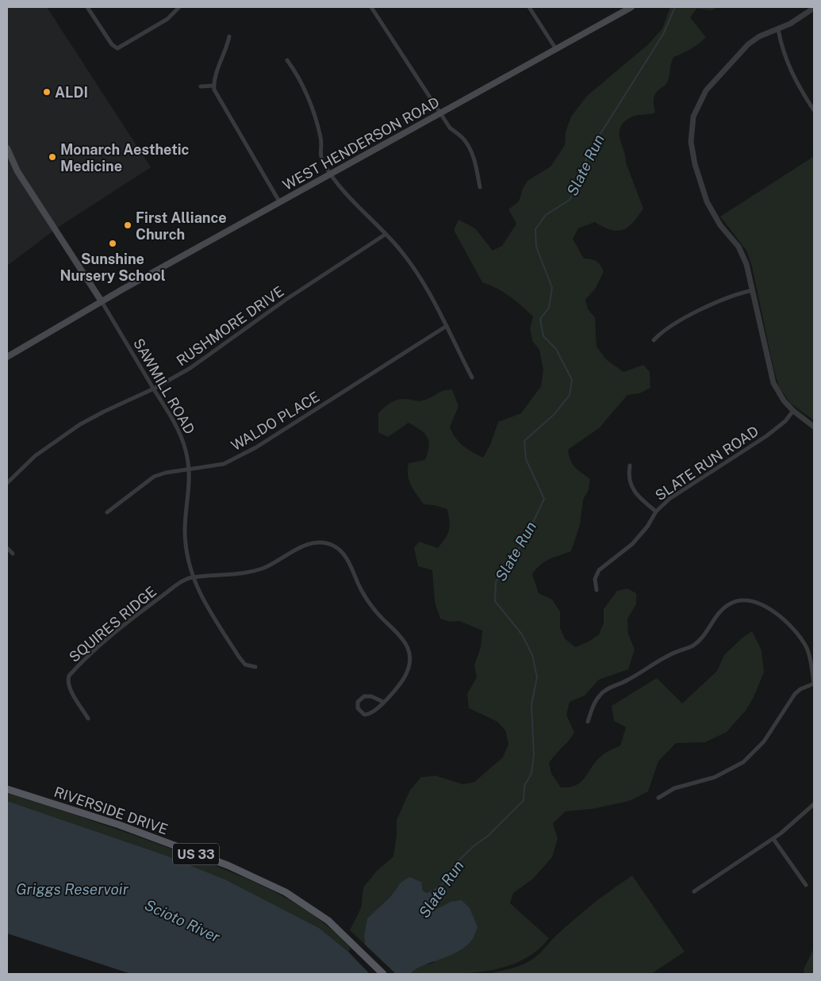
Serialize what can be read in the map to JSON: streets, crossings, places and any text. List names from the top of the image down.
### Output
{
  "streets": {
    "main road": [
      "WEST HENDERSON ROAD",
      "SAWMILL ROAD",
      "RIVERSIDE DRIVE",
      "US 33"
    ],
    "street": [
      "RUSHMORE DRIVE",
      "WALDO PLACE",
      "SLATE RUN ROAD",
      "SQUIRES RIDGE"
    ]
  },
  "crossings": [
    ["WEST HENDERSON ROAD", "SAWMILL ROAD"],
    ["RUSHMORE DRIVE", "SAWMILL ROAD"],
    ["SAWMILL ROAD", "WALDO PLACE"],
    ["SAWMILL ROAD", "SQUIRES RIDGE"]
  ],
  "water": ["Slate Run", "Griggs Reservoir", "Scioto River"],
  "places": [
    "ALDI",
    "Monarch Aesthetic Medicine",
    "First Alliance Church",
    "Sunshine Nursery School"
  ]
}
